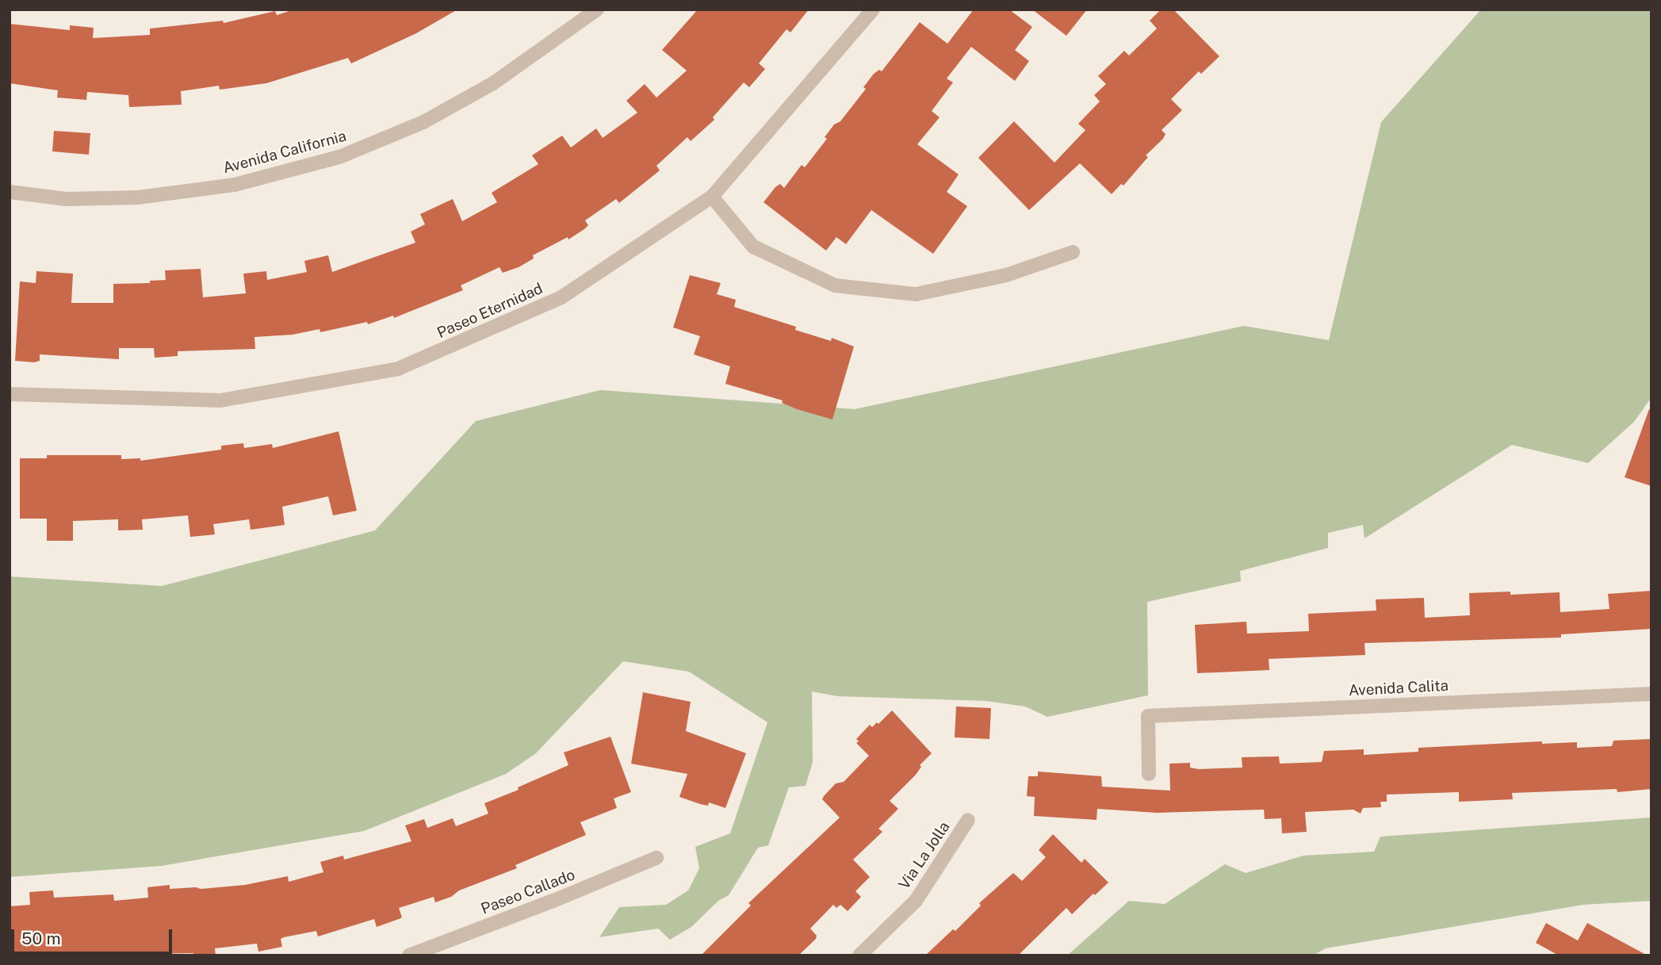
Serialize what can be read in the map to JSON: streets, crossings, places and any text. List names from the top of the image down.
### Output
{
  "streets": {
    "street": [
      "Avenida California",
      "Paseo Eternidad",
      "Avenida Calita",
      "Via La Jolla",
      "Paseo Callado"
    ]
  },
  "scale_bar": "50 m"
}
